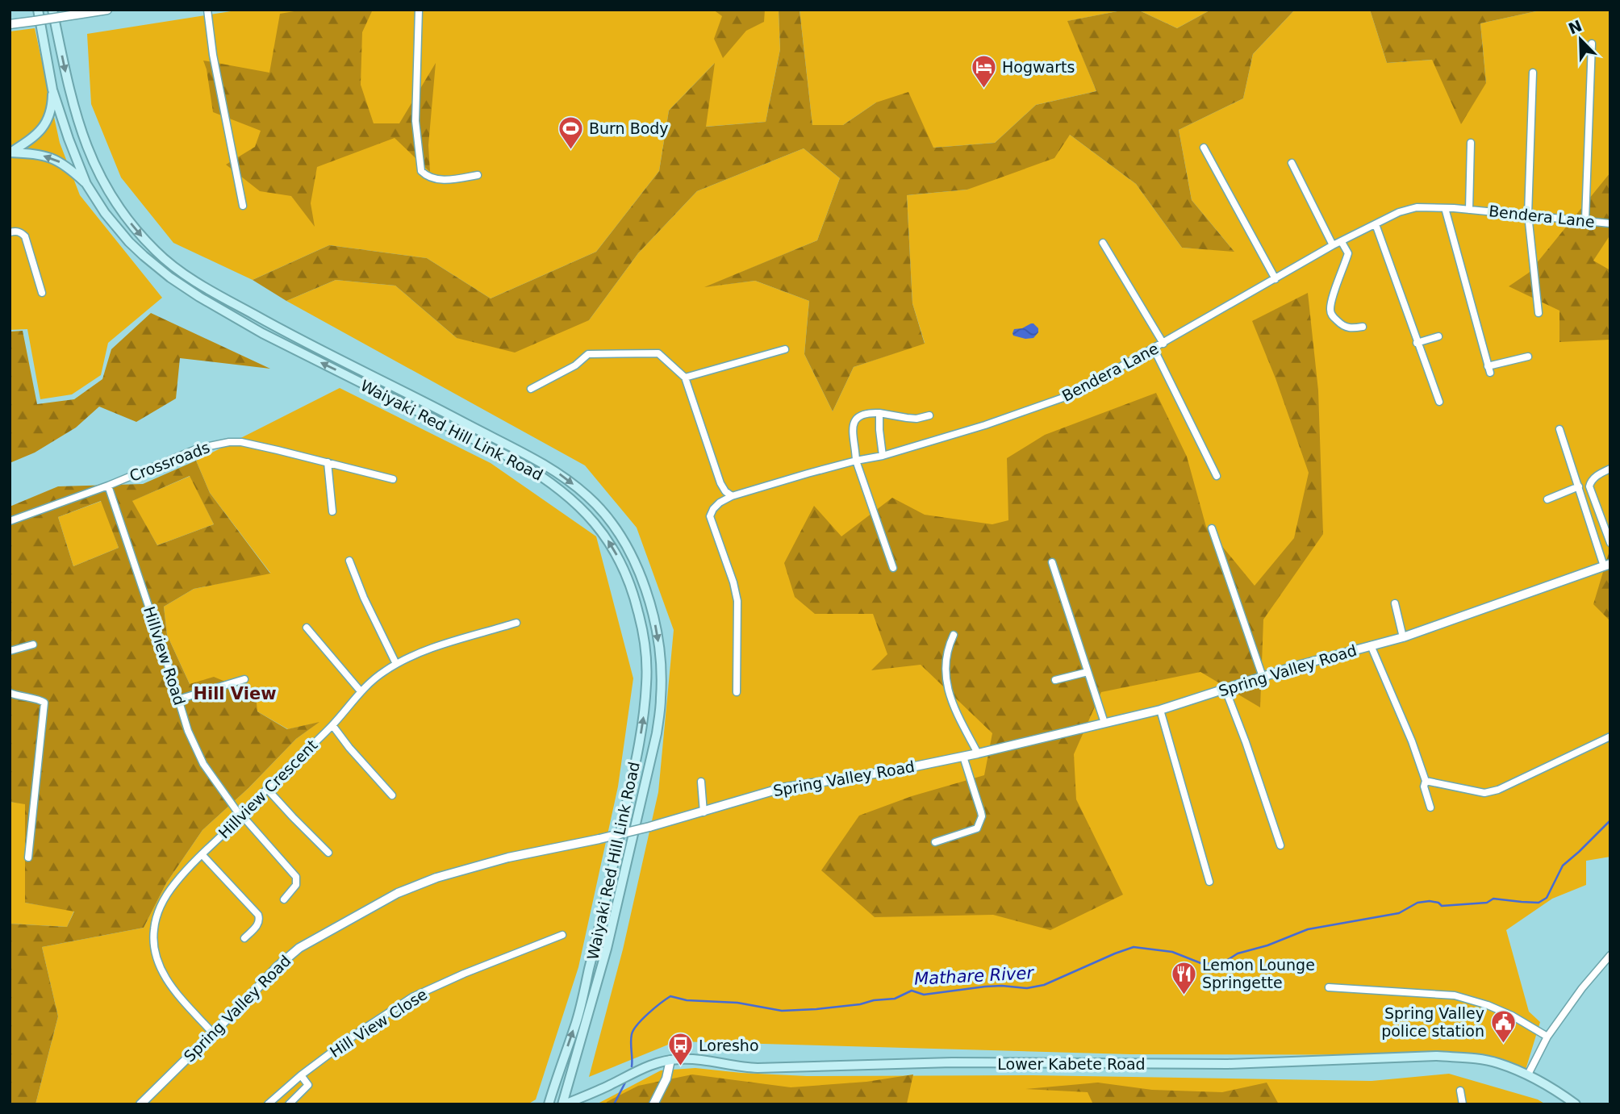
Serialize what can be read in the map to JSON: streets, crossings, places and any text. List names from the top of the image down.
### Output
{
  "streets": {
    "main road": ["Waiyaki Red Hill Link Road", "Lower Kabete Road"],
    "street": [
      "Bendera Lane",
      "Crossroads",
      "Hillview Road",
      "Spring Valley Road",
      "Hillview Crescent",
      "Hill View Close"
    ]
  },
  "crossings": [
    ["Waiyaki Red Hill Link Road", "Lower Kabete Road"],
    ["Crossroads", "Hillview Road"],
    ["Hillview Road", "Hillview Crescent"],
    ["Spring Valley Road", "Hillview Crescent"]
  ],
  "districts": ["Hill View"],
  "water": ["Mathare River"],
  "places": {
    "hotel": ["Hogwarts"],
    "sports": ["Burn Body"],
    "restaurant": ["Lemon Lounge Springette"],
    "public building": ["Spring Valley police station"],
    "bus stop": ["Loresho"]
  },
  "north": "top left"
}
